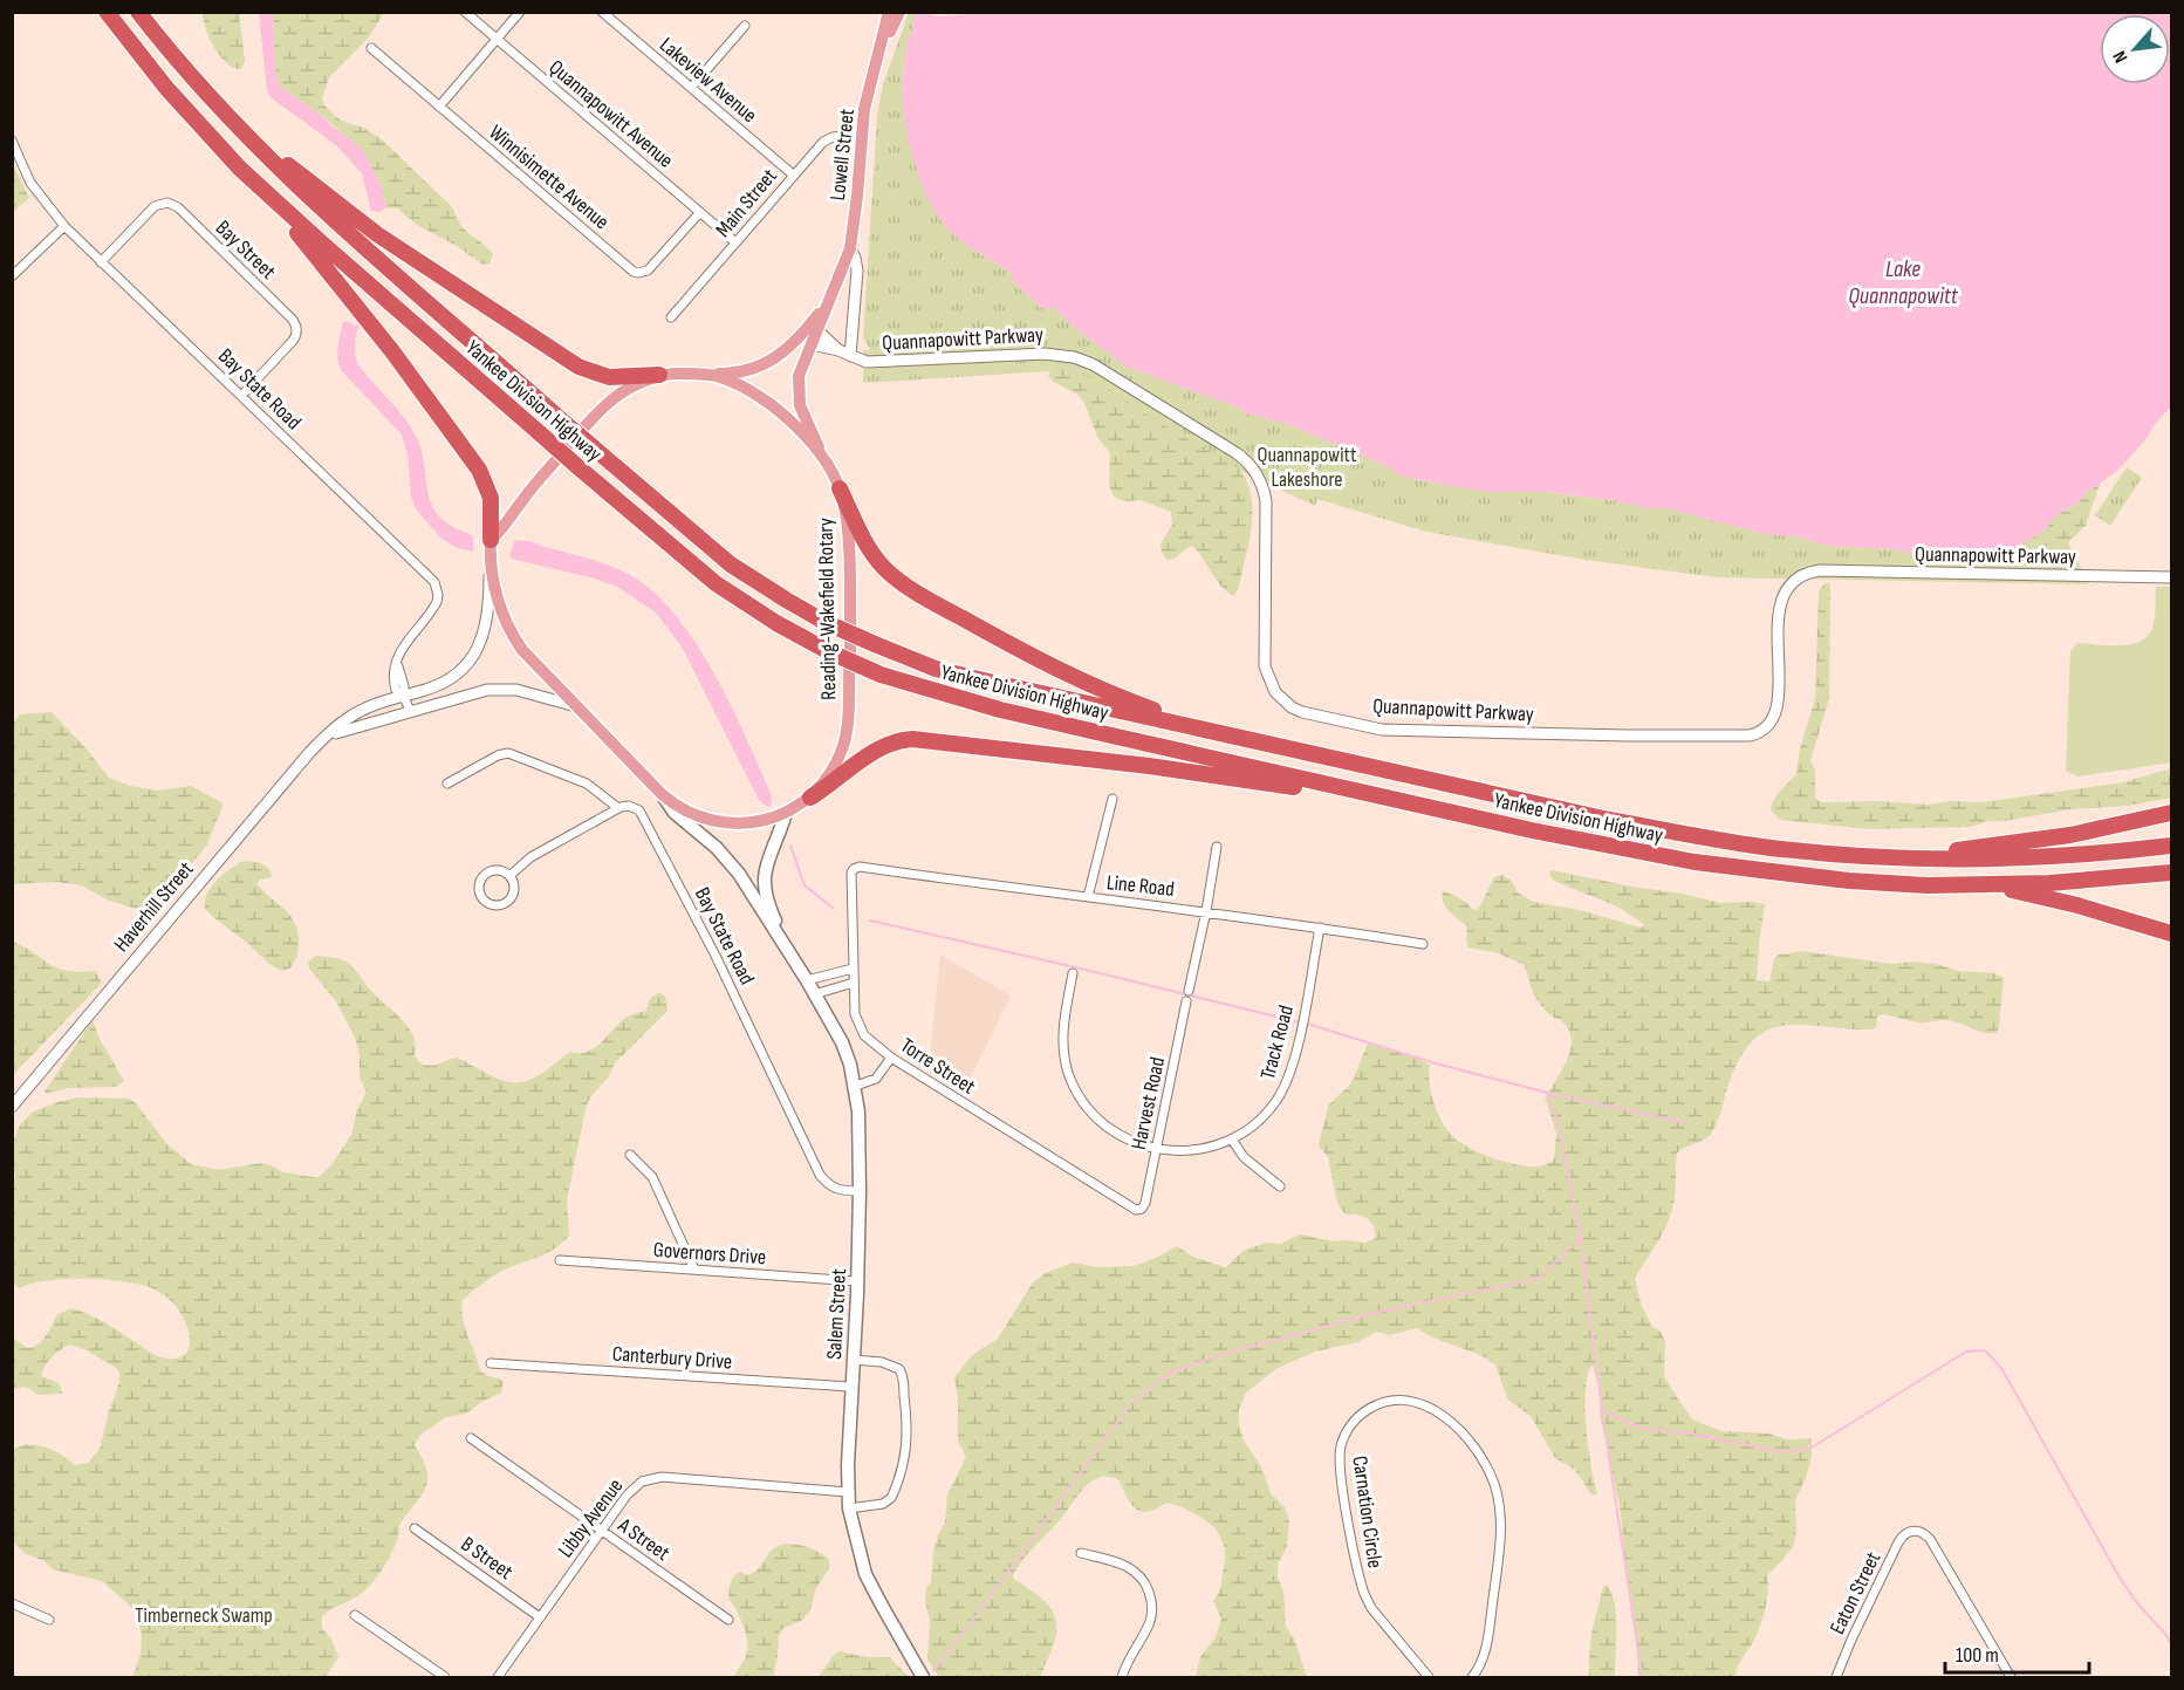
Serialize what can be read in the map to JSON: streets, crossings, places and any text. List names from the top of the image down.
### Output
{
  "streets": {
    "highway": ["Yankee Division Highway"],
    "main road": ["Lowell Street", "Reading-Wakefield Rotary", "Salem Street"],
    "street": [
      "Lakeview Avenue",
      "Quannapowitt Avenue",
      "Winnisimette Avenue",
      "Main Street",
      "Bay Street",
      "Quannapowitt Parkway",
      "Bay State Road",
      "Line Road",
      "Haverhill Street",
      "Track Road",
      "Torre Street",
      "Harvest Road",
      "Governors Drive",
      "Canterbury Drive",
      "Carnation Circle",
      "Libby Avenue",
      "A Street",
      "B Street",
      "Eaton Street"
    ]
  },
  "crossings": [
    ["Lakeview Avenue", "Main Street"],
    ["Quannapowitt Avenue", "Winnisimette Avenue"],
    ["Quannapowitt Avenue", "Main Street"],
    ["Lowell Street", "Main Street"],
    ["Lowell Street", "Quannapowitt Parkway"],
    ["Lowell Street", "Reading-Wakefield Rotary"],
    ["Bay Street", "Bay State Road"],
    ["Bay State Road", "Haverhill Street"],
    ["Bay State Road", "Salem Street"],
    ["Reading-Wakefield Rotary", "Haverhill Street"],
    ["Reading-Wakefield Rotary", "Salem Street"],
    ["Line Road", "Track Road"],
    ["Line Road", "Torre Street"],
    ["Track Road", "Harvest Road"],
    ["Torre Street", "Harvest Road"],
    ["Governors Drive", "Salem Street"],
    ["Salem Street", "Canterbury Drive"],
    ["Salem Street", "Libby Avenue"],
    ["Libby Avenue", "A Street"],
    ["Libby Avenue", "B Street"]
  ],
  "water": ["Lake Quannapowitt"],
  "parks": ["Quannapowitt Lakeshore", "Timberneck Swamp"],
  "scale_bar": "100 m",
  "north": "bottom left"
}
